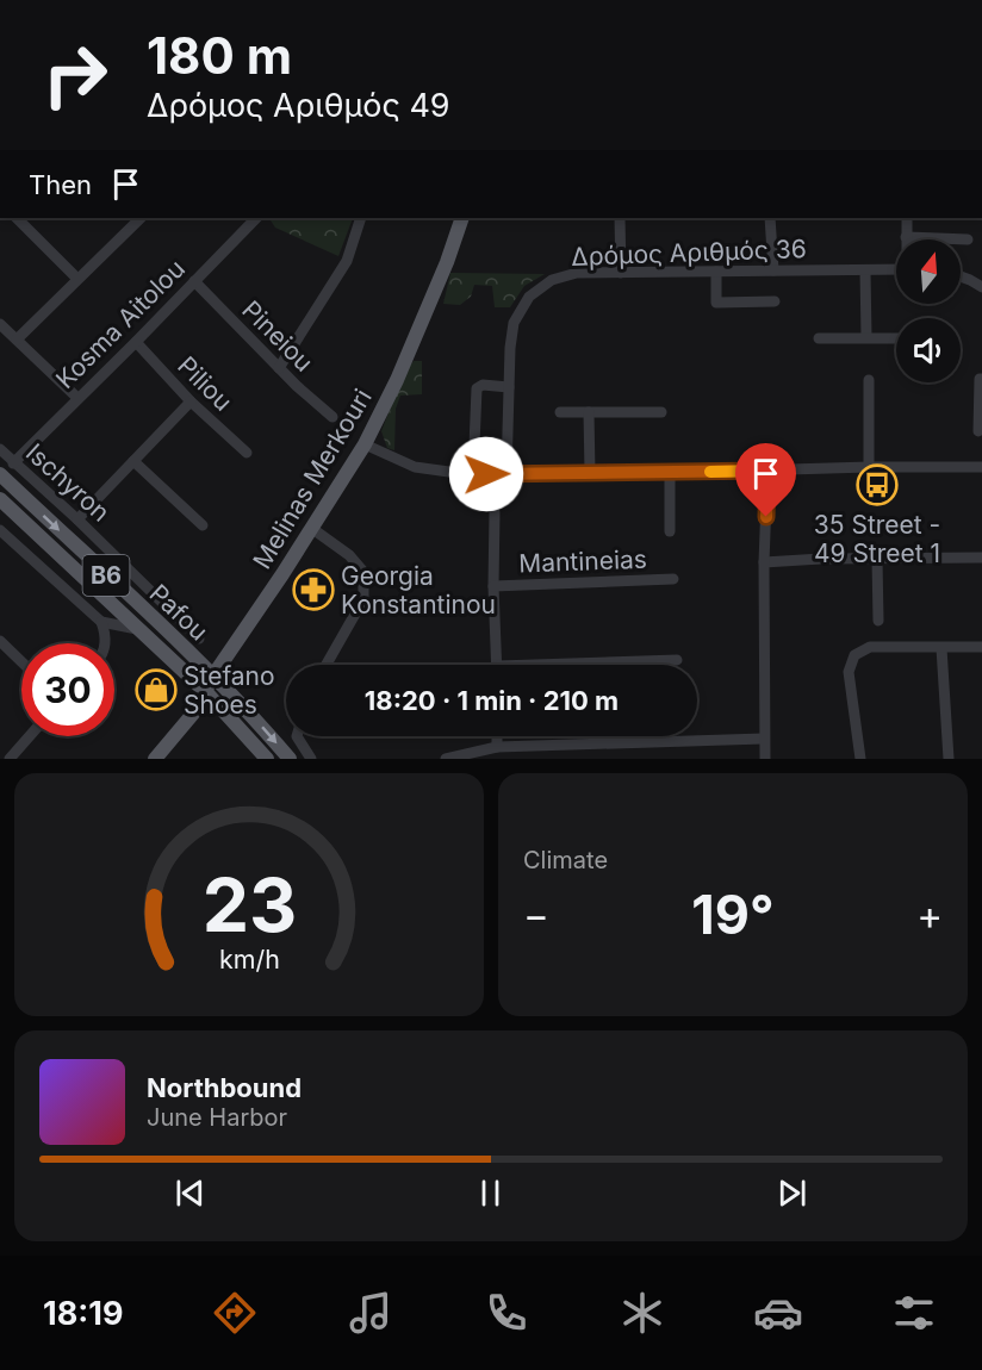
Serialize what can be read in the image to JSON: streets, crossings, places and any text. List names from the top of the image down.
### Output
{
  "streets": {
    "main road": ["Melinas Merkouri", "B6", "Pafou"],
    "street": [
      "Δρόμος Αριθμός 36",
      "Kosma Aitolou",
      "Pineiou",
      "Piliou",
      "Ischyron",
      "Mantineias"
    ]
  },
  "crossings": [
    ["Kosma Aitolou", "Pineiou"],
    ["Kosma Aitolou", "Piliou"],
    ["Kosma Aitolou", "Ischyron"],
    ["Melinas Merkouri", "Pafou"]
  ],
  "places": {
    "bus stop": ["35 Street - 49 Street 1"],
    "pharmacy": ["Georgia Konstantinou"],
    "shop": ["Stefano Shoes"]
  },
  "north": "top",
  "page": {
    "turn": ["180 m", "Δρόμος Αριθμός 49"],
    "then": "Then",
    "limit": "30",
    "trip": "18:20 · 1 min · 210 m",
    "tile": "Climate",
    "heat": ["−", "19°", "+"],
    "song": ["Northbound", "June Harbor"],
    "tabs": "18:19",
    "gauge": ["23", "km/h"]
  }
}
